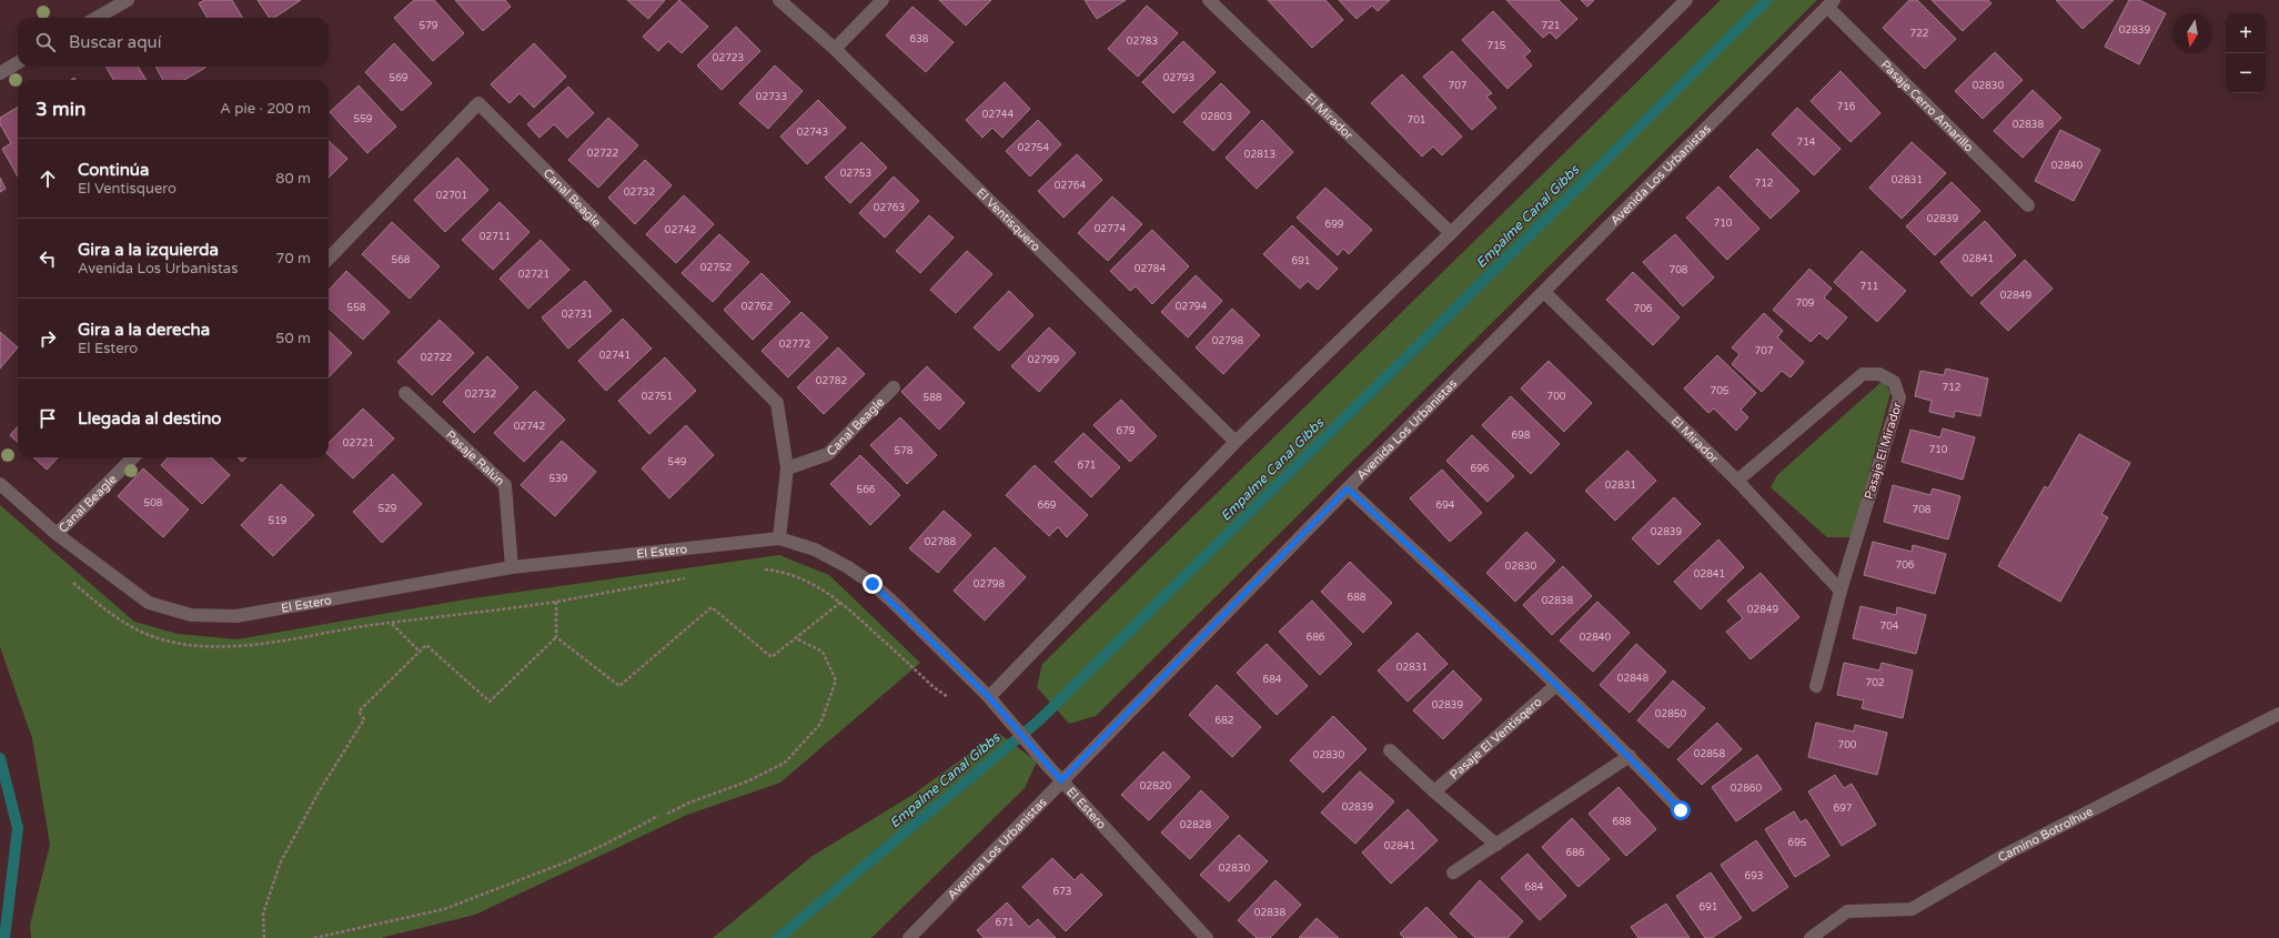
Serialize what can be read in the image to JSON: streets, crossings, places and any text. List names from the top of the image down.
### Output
{
  "streets": {
    "street": [
      "Pasaje Cerro Amarillo",
      "El Mirador",
      "Avenida Los Urbanistas",
      "Canal Beagle",
      "El Ventisquero",
      "Pasaje El Mirador",
      "Pasaje Ralún",
      "El Estero",
      "Pasaje El Ventisqero",
      "Camino Botrolhue"
    ]
  },
  "crossings": [
    ["Pasaje Cerro Amarillo", "Avenida Los Urbanistas"],
    ["El Mirador", "Avenida Los Urbanistas"],
    ["El Mirador", "Pasaje El Mirador"],
    ["Avenida Los Urbanistas", "El Estero"],
    ["Canal Beagle", "El Estero"],
    ["Pasaje Ralún", "El Estero"]
  ],
  "water": ["Empalme Canal Gibbs"],
  "house_numbers": [
    "579",
    "721",
    "02839",
    "722",
    "638",
    "02783",
    "715",
    "02723",
    "569",
    "02793",
    "707",
    "02830",
    "02733",
    "716",
    "02744",
    "02803",
    "559",
    "701",
    "02838",
    "02743",
    "714",
    "02754",
    "02722",
    "02813",
    "02840",
    "02753",
    "02831",
    "712",
    "02764",
    "02732",
    "02701",
    "02763",
    "02839",
    "710",
    "699",
    "02774",
    "02742",
    "02711",
    "02841",
    "568",
    "691",
    "02752",
    "02784",
    "708",
    "02721",
    "711",
    "02849",
    "709",
    "02762",
    "02794",
    "558",
    "706",
    "02731",
    "02798",
    "02772",
    "707",
    "02741",
    "02722",
    "02799",
    "02782",
    "712",
    "705",
    "02732",
    "02751",
    "700",
    "588",
    "02742",
    "679",
    "698",
    "02721",
    "710",
    "578",
    "549",
    "671",
    "696",
    "539",
    "02831",
    "566",
    "508",
    "669",
    "694",
    "529",
    "708",
    "519",
    "02839",
    "02788",
    "706",
    "02830",
    "02841",
    "02798",
    "688",
    "02838",
    "02849",
    "704",
    "686",
    "02840",
    "02831",
    "02848",
    "684",
    "702",
    "02839",
    "02850",
    "682",
    "700",
    "02858",
    "02830",
    "02820",
    "02860",
    "02839",
    "697",
    "688",
    "02828",
    "695",
    "02841",
    "686",
    "02830",
    "693",
    "684",
    "673",
    "691",
    "02838",
    "671"
  ],
  "north": "bottom",
  "page": {
    "map_buttons": ["+", "−"],
    "search": "Buscar aquí",
    "heading": ["3 min", "A pie · 200 m"],
    "list": [
      ["Continúa", "El Ventisquero", "80 m"],
      ["Gira a la izquierda", "Avenida Los Urbanistas", "70 m"],
      ["Gira a la derecha", "El Estero", "50 m"],
      "Llegada al destino"
    ]
  }
}
